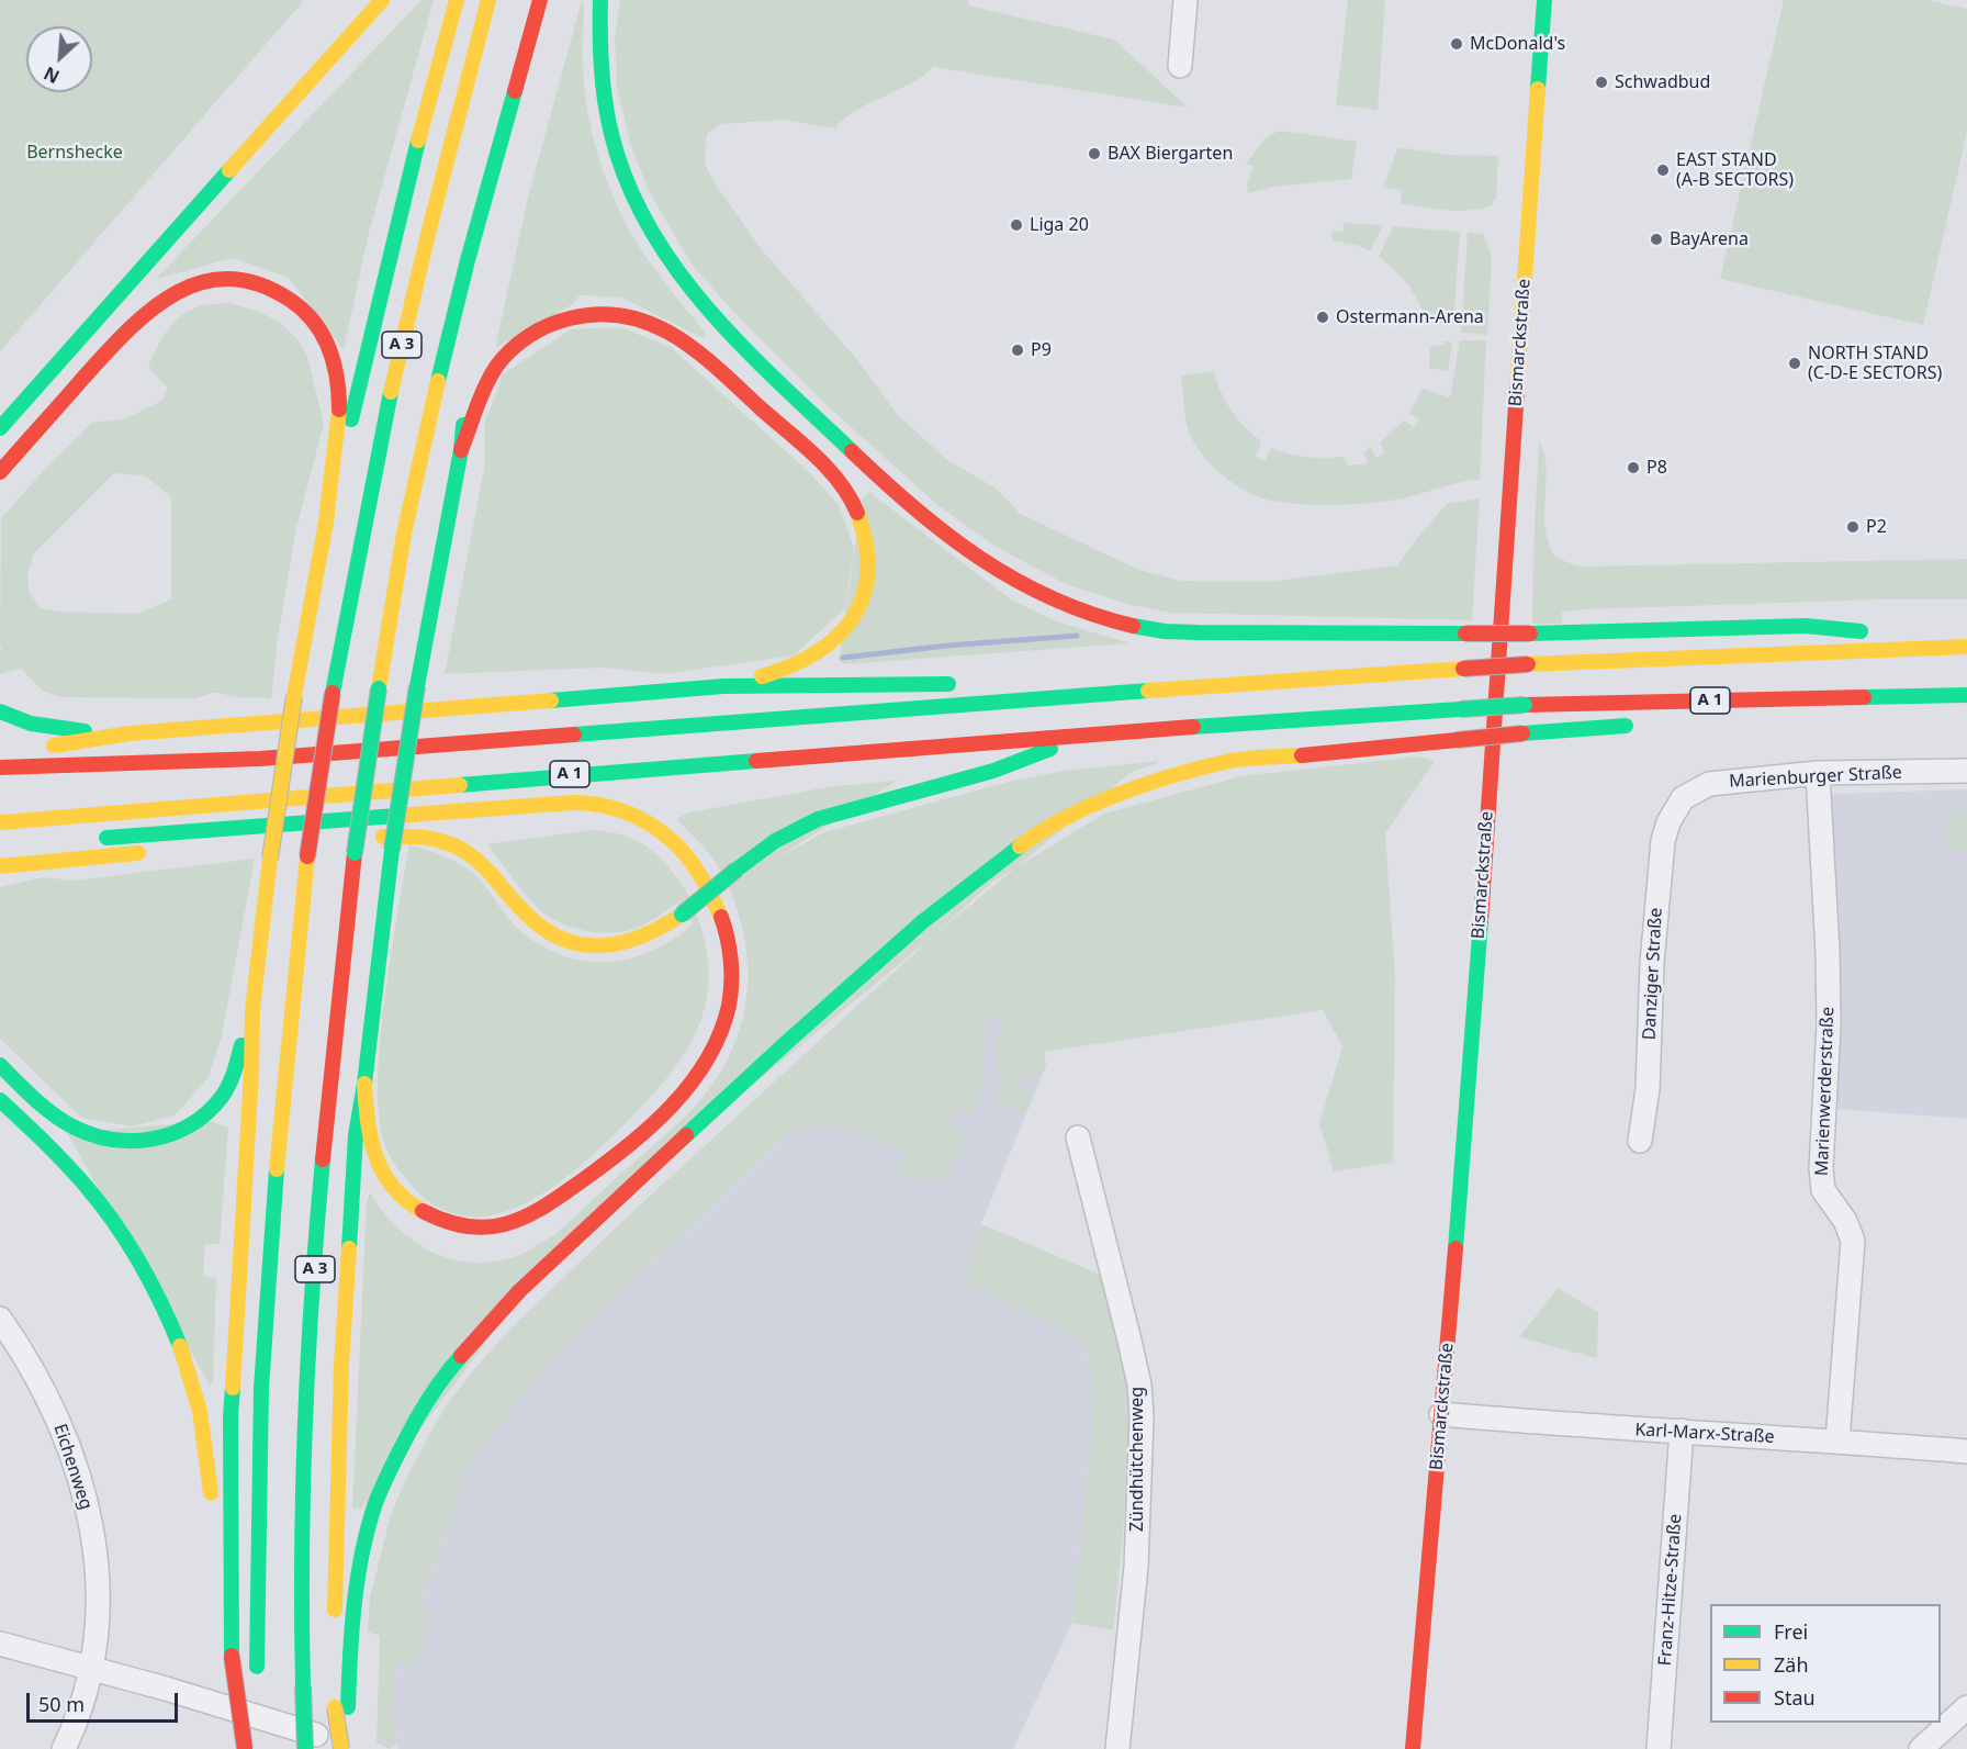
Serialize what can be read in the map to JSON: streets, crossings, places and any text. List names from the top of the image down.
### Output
{
  "streets": {
    "main road": ["Bismarckstraße", "A 3", "A 1"],
    "street": [
      "Marienburger Straße",
      "Danziger Straße",
      "Marienwerderstraße",
      "Karl-Marx-Straße",
      "Zündhütchenweg",
      "Eichenweg",
      "Franz-Hitze-Straße"
    ]
  },
  "crossings": [
    ["Bismarckstraße", "Karl-Marx-Straße"],
    ["Marienburger Straße", "Danziger Straße"],
    ["Marienburger Straße", "Marienwerderstraße"],
    ["Marienwerderstraße", "Karl-Marx-Straße"],
    ["Karl-Marx-Straße", "Franz-Hitze-Straße"]
  ],
  "parks": ["Bernshecke"],
  "places": [
    "McDonald's",
    "Schwadbud",
    "BAX Biergarten",
    "EAST STAND (A-B SECTORS)",
    "Liga 20",
    "BayArena",
    "Ostermann-Arena",
    "P9",
    "NORTH STAND (C-D-E SECTORS)",
    "P8",
    "P2"
  ],
  "legend": ["Frei", "Zäh", "Stau"],
  "scale_bar": "50 m",
  "north": "bottom left"
}
